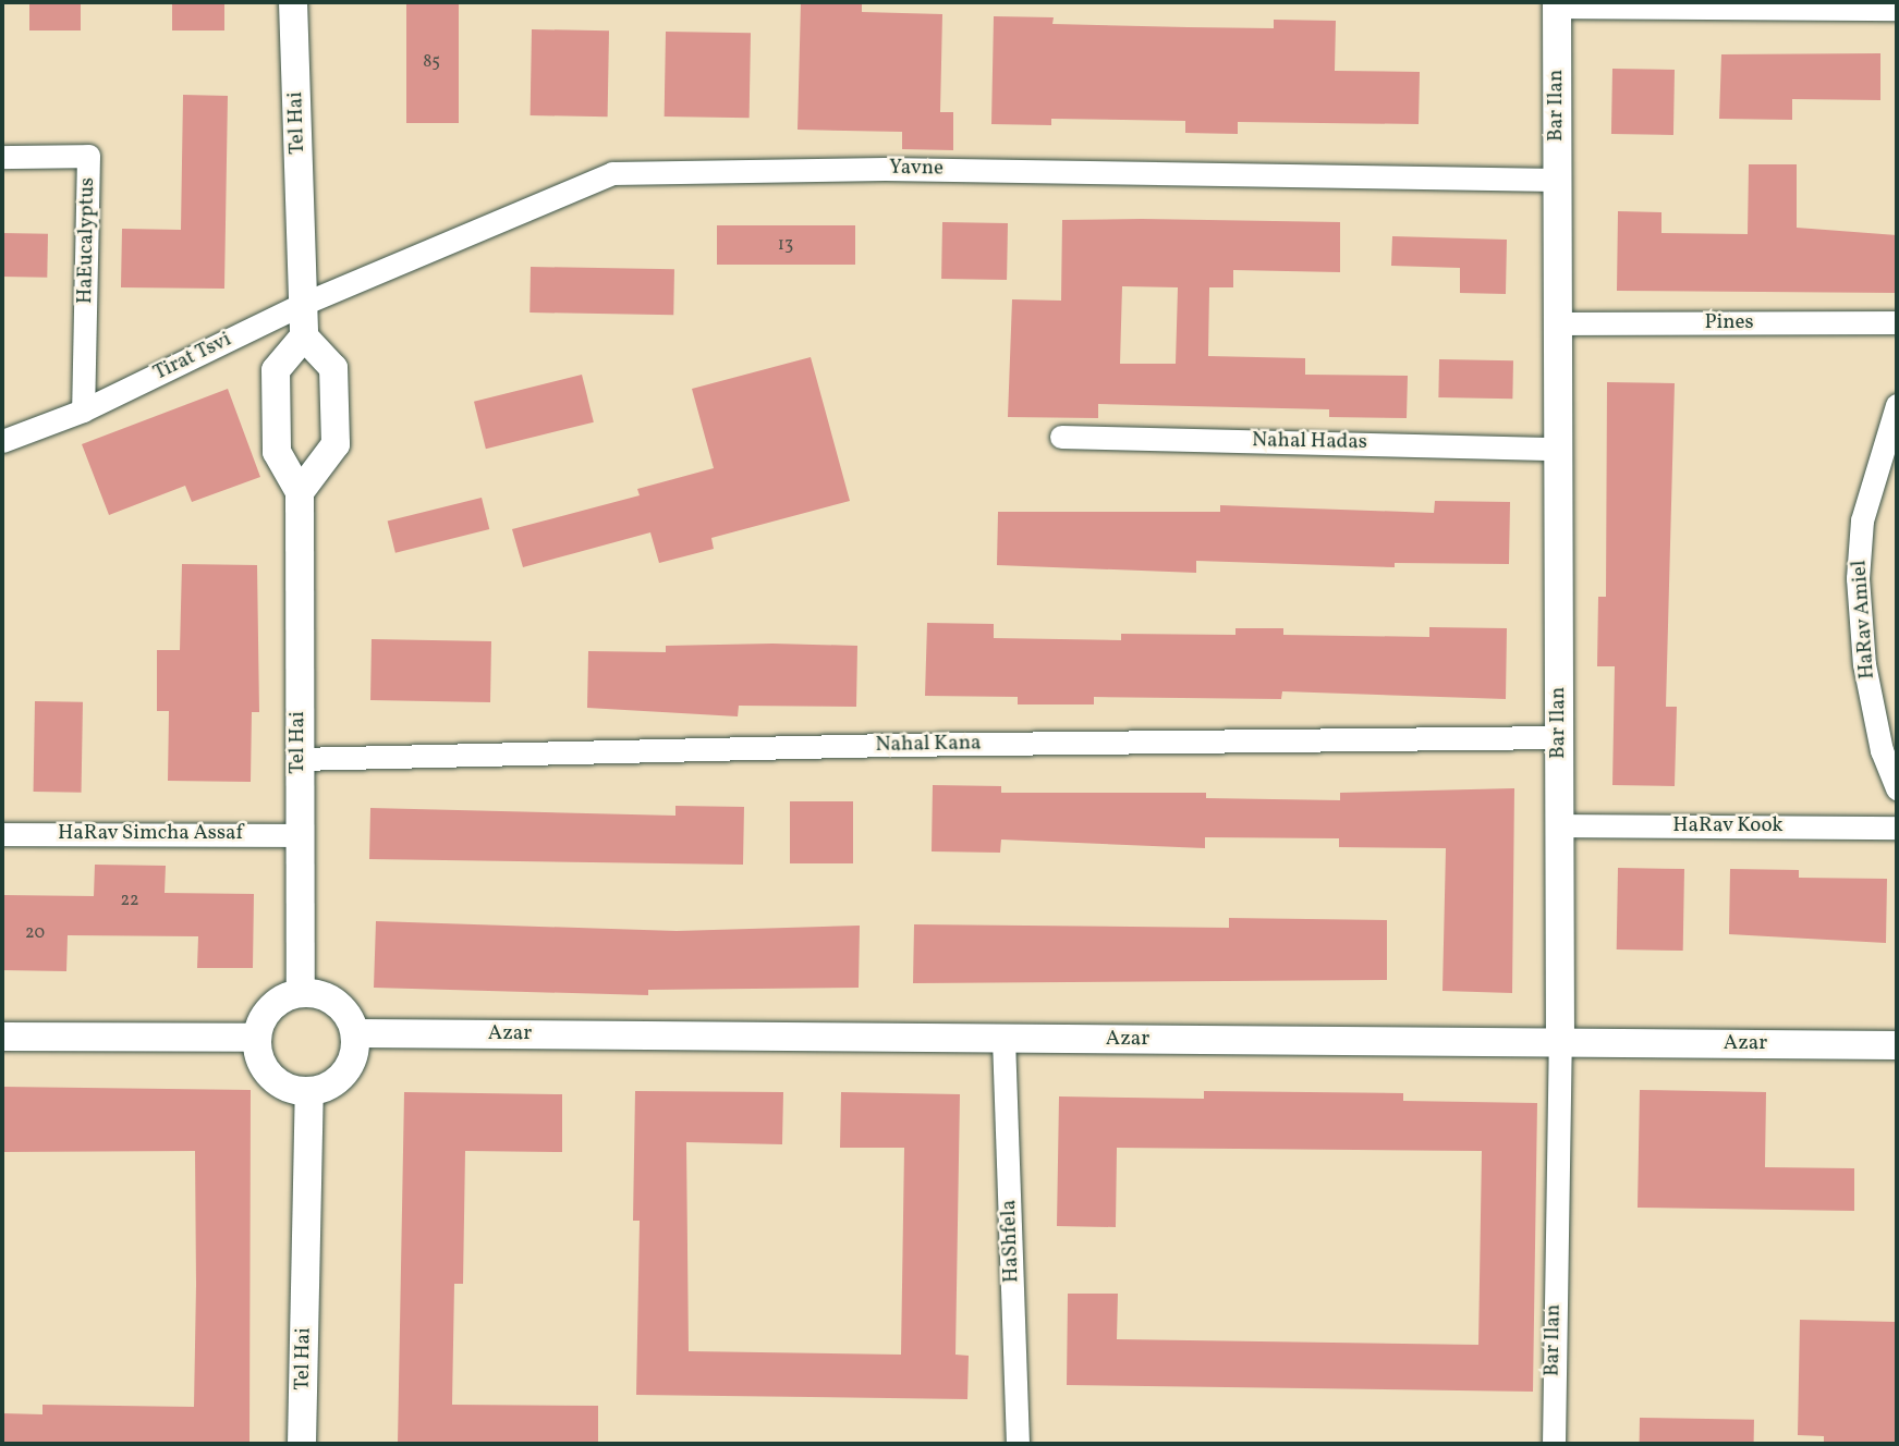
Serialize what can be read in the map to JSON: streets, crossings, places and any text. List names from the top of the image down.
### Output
{
  "streets": {
    "street": [
      "Bar Ilan",
      "Tel Hai",
      "Yavne",
      "HaEucalyptus",
      "Pines",
      "Tirat Tsvi",
      "Nahal Hadas",
      "HaRav Amiel",
      "Nahal Kana",
      "HaRav Kook",
      "HaRav Simcha Assaf",
      "Azar",
      "HaShfela"
    ]
  },
  "crossings": [
    ["Bar Ilan", "Yavne"],
    ["Bar Ilan", "Pines"],
    ["Bar Ilan", "Nahal Hadas"],
    ["Bar Ilan", "Nahal Kana"],
    ["Bar Ilan", "HaRav Kook"],
    ["Bar Ilan", "Azar"],
    ["Tel Hai", "Yavne"],
    ["Tel Hai", "Tirat Tsvi"],
    ["Tel Hai", "Nahal Kana"],
    ["Tel Hai", "HaRav Simcha Assaf"],
    ["Tel Hai", "Azar"],
    ["Yavne", "Tirat Tsvi"],
    ["HaEucalyptus", "Tirat Tsvi"],
    ["Azar", "HaShfela"]
  ],
  "house_numbers": [
    "85",
    "13",
    "22",
    "20"
  ]
}
